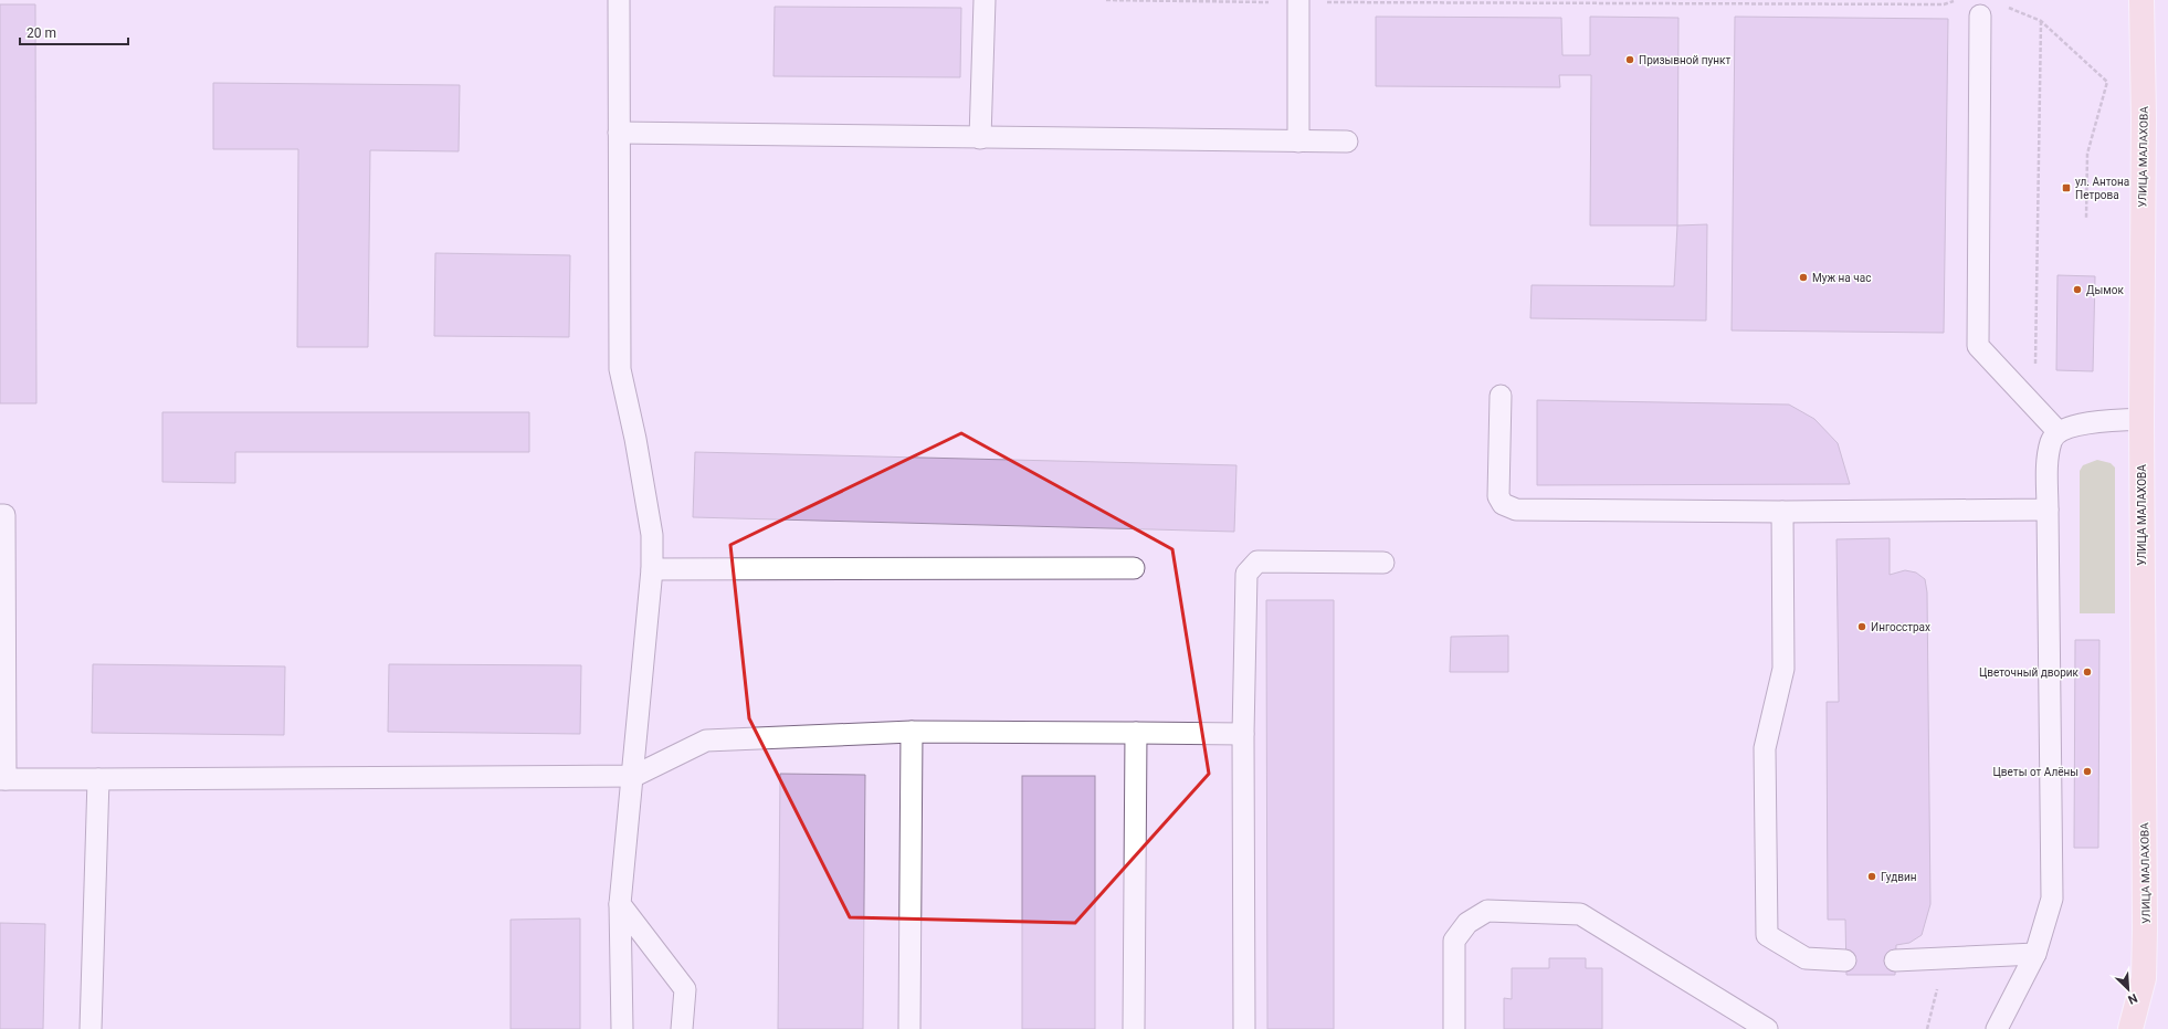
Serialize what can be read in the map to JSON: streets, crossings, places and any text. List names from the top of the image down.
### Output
{
  "streets": {
    "main road": ["УЛИЦА МАЛАХОВА"]
  },
  "places": {
    "other": [
      "Призывной пункт",
      "Муж на час",
      "Дымок",
      "Ингосстрах",
      "Цветочный дворик",
      "Цветы от Алёны",
      "Гудвин"
    ],
    "transit": ["ул. Антона Петрова"]
  },
  "scale_bar": "20 m",
  "north": "bottom right"
}
